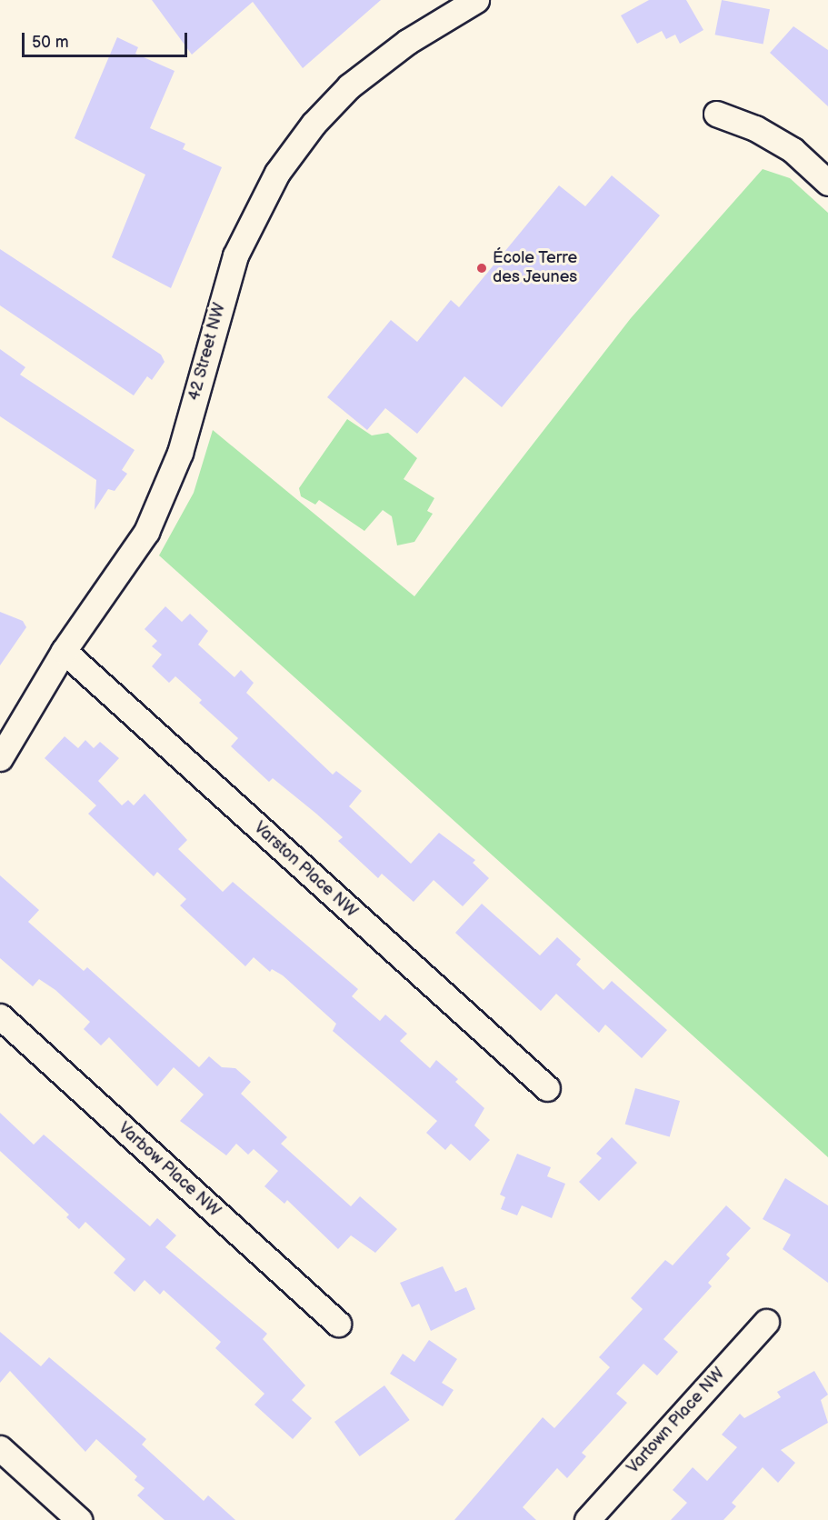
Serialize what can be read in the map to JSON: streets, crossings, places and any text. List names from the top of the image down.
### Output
{
  "streets": {
    "street": [
      "42 Street NW",
      "Varston Place NW",
      "Varbow Place NW",
      "Vartown Place NW"
    ]
  },
  "crossings": [
    ["42 Street NW", "Varston Place NW"]
  ],
  "places": ["École Terre des Jeunes"],
  "scale_bar": "50 m"
}
